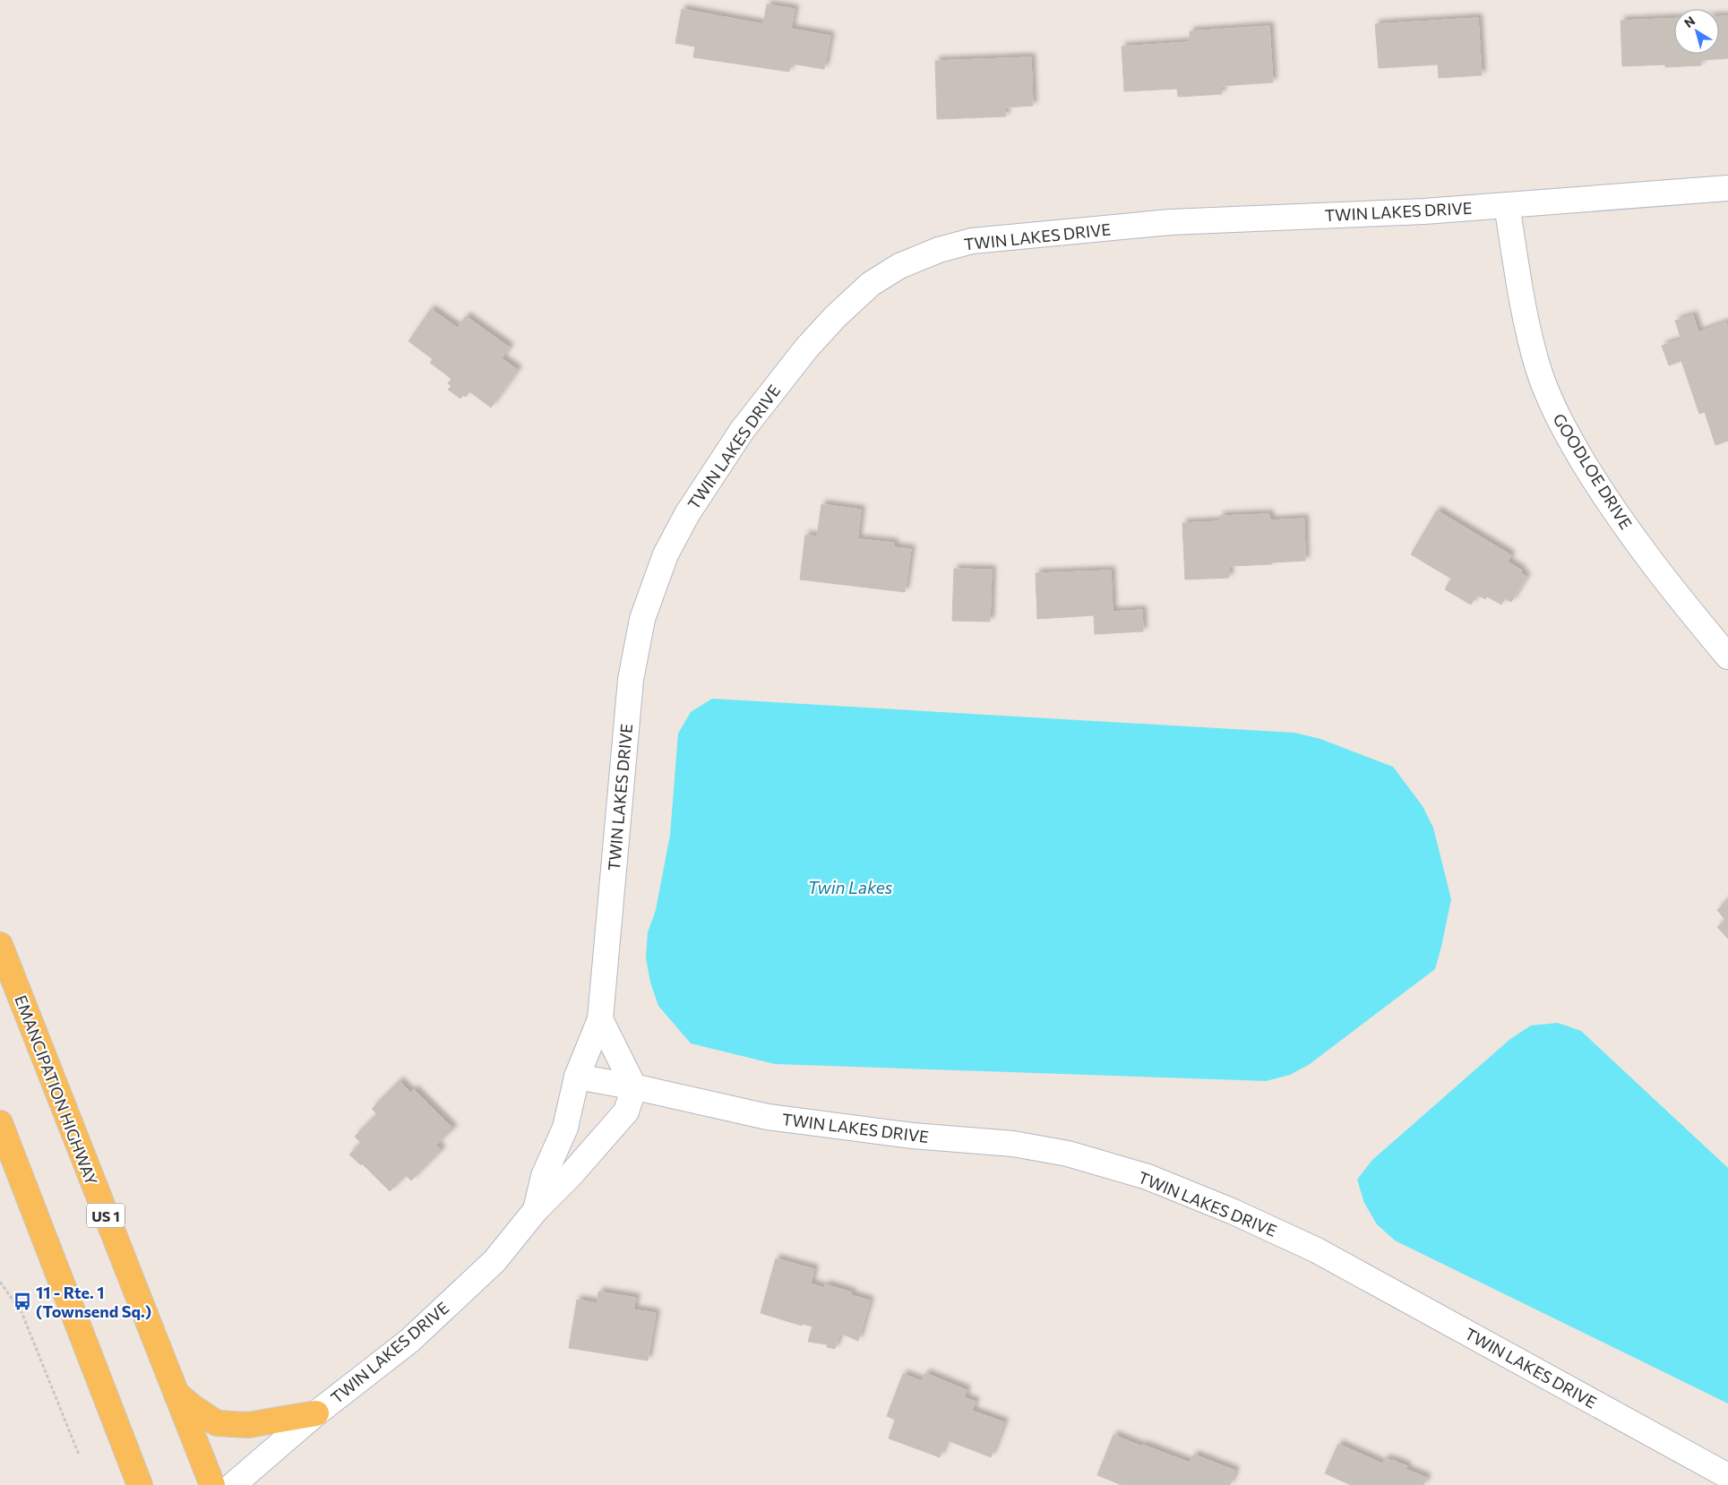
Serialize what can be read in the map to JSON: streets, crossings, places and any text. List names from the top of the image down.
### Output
{
  "streets": {
    "main road": ["EMANCIPATION HIGHWAY", "US 1"],
    "street": ["TWIN LAKES DRIVE", "GOODLOE DRIVE"]
  },
  "crossings": [
    ["TWIN LAKES DRIVE", "GOODLOE DRIVE"]
  ],
  "water": ["Twin Lakes"],
  "places": {
    "bus stop": ["11 - Rte. 1 (Townsend Sq.)"]
  },
  "north": "top left"
}
